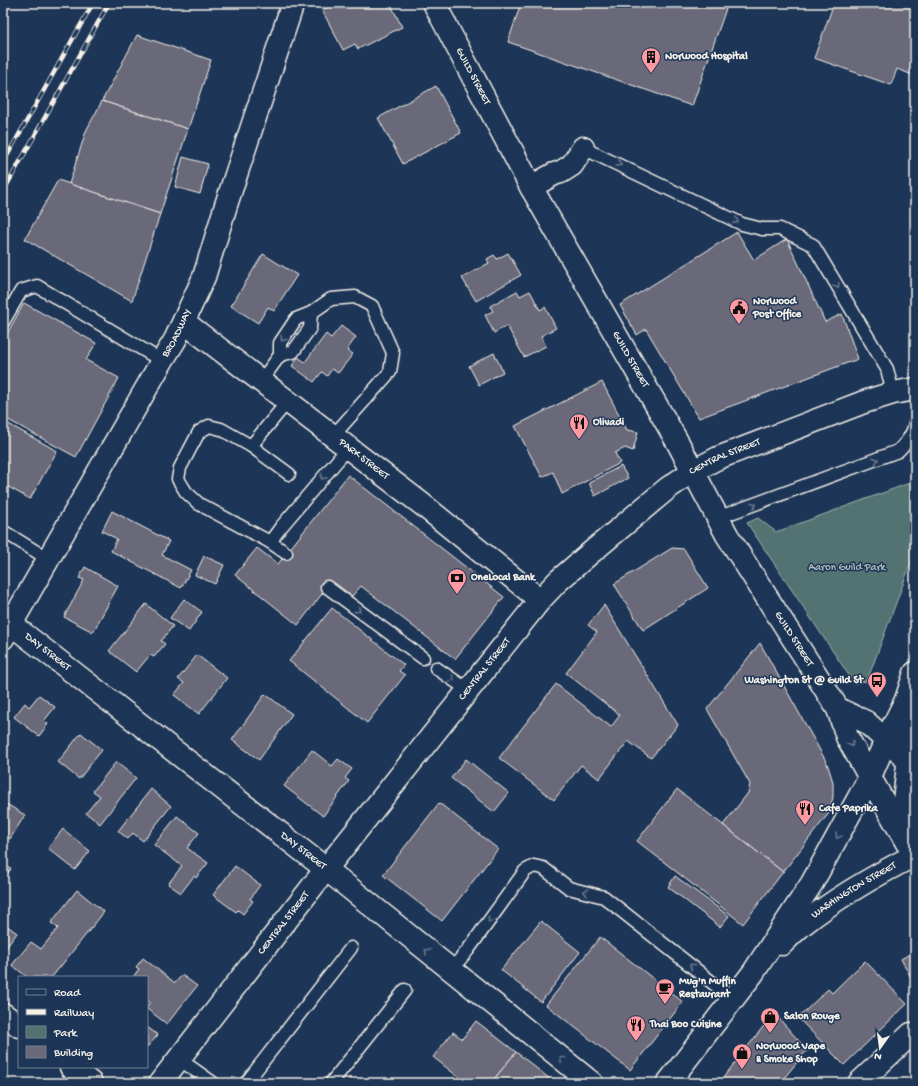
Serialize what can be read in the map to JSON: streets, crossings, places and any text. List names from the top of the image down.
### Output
{
  "streets": {
    "street": [
      "GUILD STREET",
      "BROADWAY",
      "CENTRAL STREET",
      "PARK STREET",
      "DAY STREET",
      "WASHINGTON STREET"
    ]
  },
  "crossings": [
    ["GUILD STREET", "CENTRAL STREET"],
    ["GUILD STREET", "WASHINGTON STREET"],
    ["BROADWAY", "PARK STREET"],
    ["BROADWAY", "DAY STREET"],
    ["CENTRAL STREET", "PARK STREET"],
    ["CENTRAL STREET", "DAY STREET"]
  ],
  "one_way": ["DAY STREET"],
  "parks": ["Aaron Guild Park"],
  "places": {
    "building": ["Norwood Hospital"],
    "public building": ["Norwood Post Office"],
    "restaurant": ["Olivadi", "Cafe Paprika", "Thai Boo Cuisine"],
    "bank": ["OneLocal Bank"],
    "bus stop": ["Washington St @ Guild St"],
    "cafe": ["Mug'n Muffin Restaurant"],
    "shop": ["Salon Rouge", "Norwood Vape & Smoke Shop"]
  },
  "legend": [
    "Road",
    "Railway",
    "Park",
    "Building"
  ],
  "north": "bottom"
}
